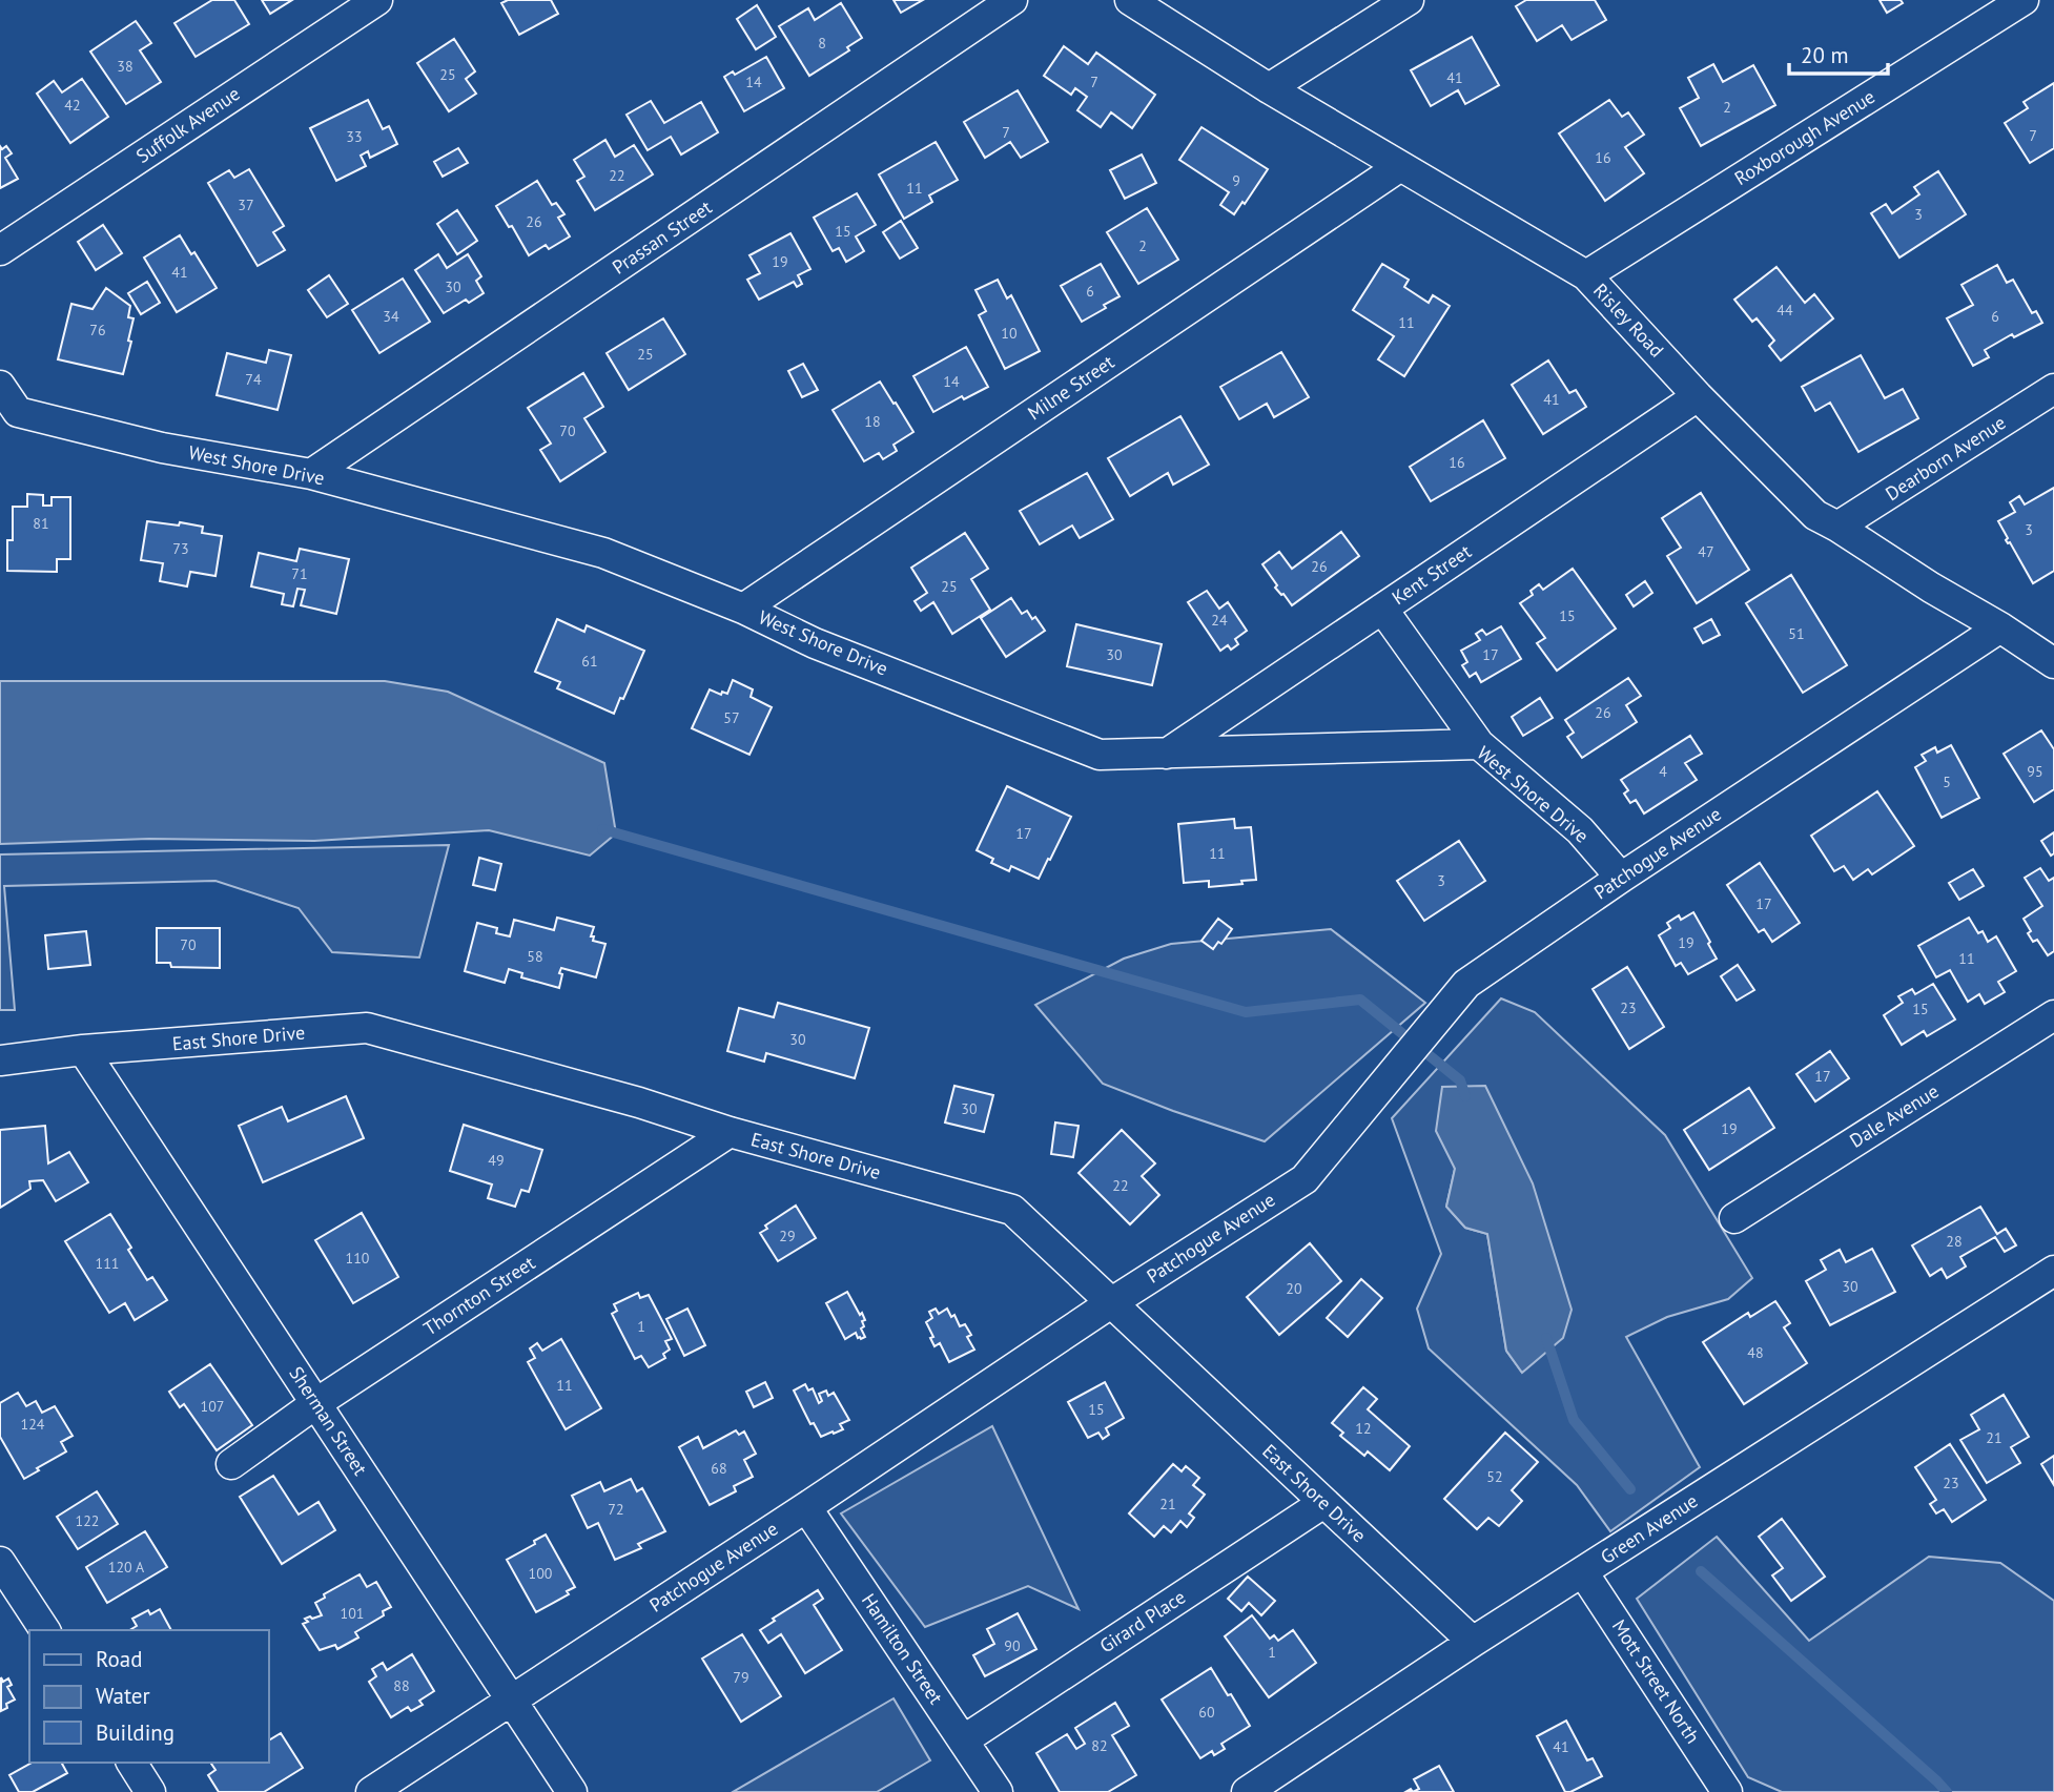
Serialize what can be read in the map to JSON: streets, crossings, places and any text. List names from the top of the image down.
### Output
{
  "streets": {
    "street": [
      "Suffolk Avenue",
      "Roxborough Avenue",
      "Prassan Street",
      "Risley Road",
      "Milne Street",
      "Dearborn Avenue",
      "West Shore Drive",
      "Kent Street",
      "Patchogue Avenue",
      "East Shore Drive",
      "Dale Avenue",
      "Thornton Street",
      "Sherman Street",
      "Green Avenue",
      "Girard Place",
      "Hamilton Street",
      "Mott Street North"
    ]
  },
  "crossings": [
    ["Roxborough Avenue", "Risley Road"],
    ["Prassan Street", "West Shore Drive"],
    ["Risley Road", "Milne Street"],
    ["Risley Road", "Dearborn Avenue"],
    ["Risley Road", "Kent Street"],
    ["Risley Road", "Patchogue Avenue"],
    ["Milne Street", "West Shore Drive"],
    ["West Shore Drive", "Kent Street"],
    ["West Shore Drive", "Patchogue Avenue"],
    ["Patchogue Avenue", "East Shore Drive"],
    ["Patchogue Avenue", "Sherman Street"],
    ["Patchogue Avenue", "Hamilton Street"],
    ["East Shore Drive", "Thornton Street"],
    ["East Shore Drive", "Sherman Street"],
    ["East Shore Drive", "Green Avenue"],
    ["East Shore Drive", "Girard Place"],
    ["Thornton Street", "Sherman Street"],
    ["Green Avenue", "Mott Street North"],
    ["Girard Place", "Hamilton Street"]
  ],
  "house_numbers": [
    "8",
    "38",
    "25",
    "41",
    "14",
    "7",
    "42",
    "2",
    "7",
    "7",
    "33",
    "16",
    "22",
    "9",
    "11",
    "37",
    "3",
    "26",
    "15",
    "2",
    "19",
    "41",
    "30",
    "6",
    "44",
    "34",
    "6",
    "11",
    "76",
    "10",
    "25",
    "74",
    "14",
    "41",
    "18",
    "70",
    "16",
    "81",
    "3",
    "73",
    "47",
    "26",
    "71",
    "25",
    "15",
    "24",
    "51",
    "30",
    "17",
    "61",
    "26",
    "57",
    "4",
    "95",
    "5",
    "17",
    "11",
    "3",
    "17",
    "19",
    "70",
    "58",
    "11",
    "23",
    "15",
    "30",
    "17",
    "30",
    "19",
    "49",
    "22",
    "29",
    "28",
    "110",
    "111",
    "30",
    "20",
    "1",
    "48",
    "11",
    "107",
    "15",
    "124",
    "12",
    "21",
    "68",
    "52",
    "23",
    "21",
    "72",
    "122",
    "120 A",
    "100",
    "101",
    "90",
    "1",
    "79",
    "88",
    "60",
    "82",
    "41"
  ],
  "legend": ["Road", "Water", "Building"],
  "scale_bar": "20 m"
}
